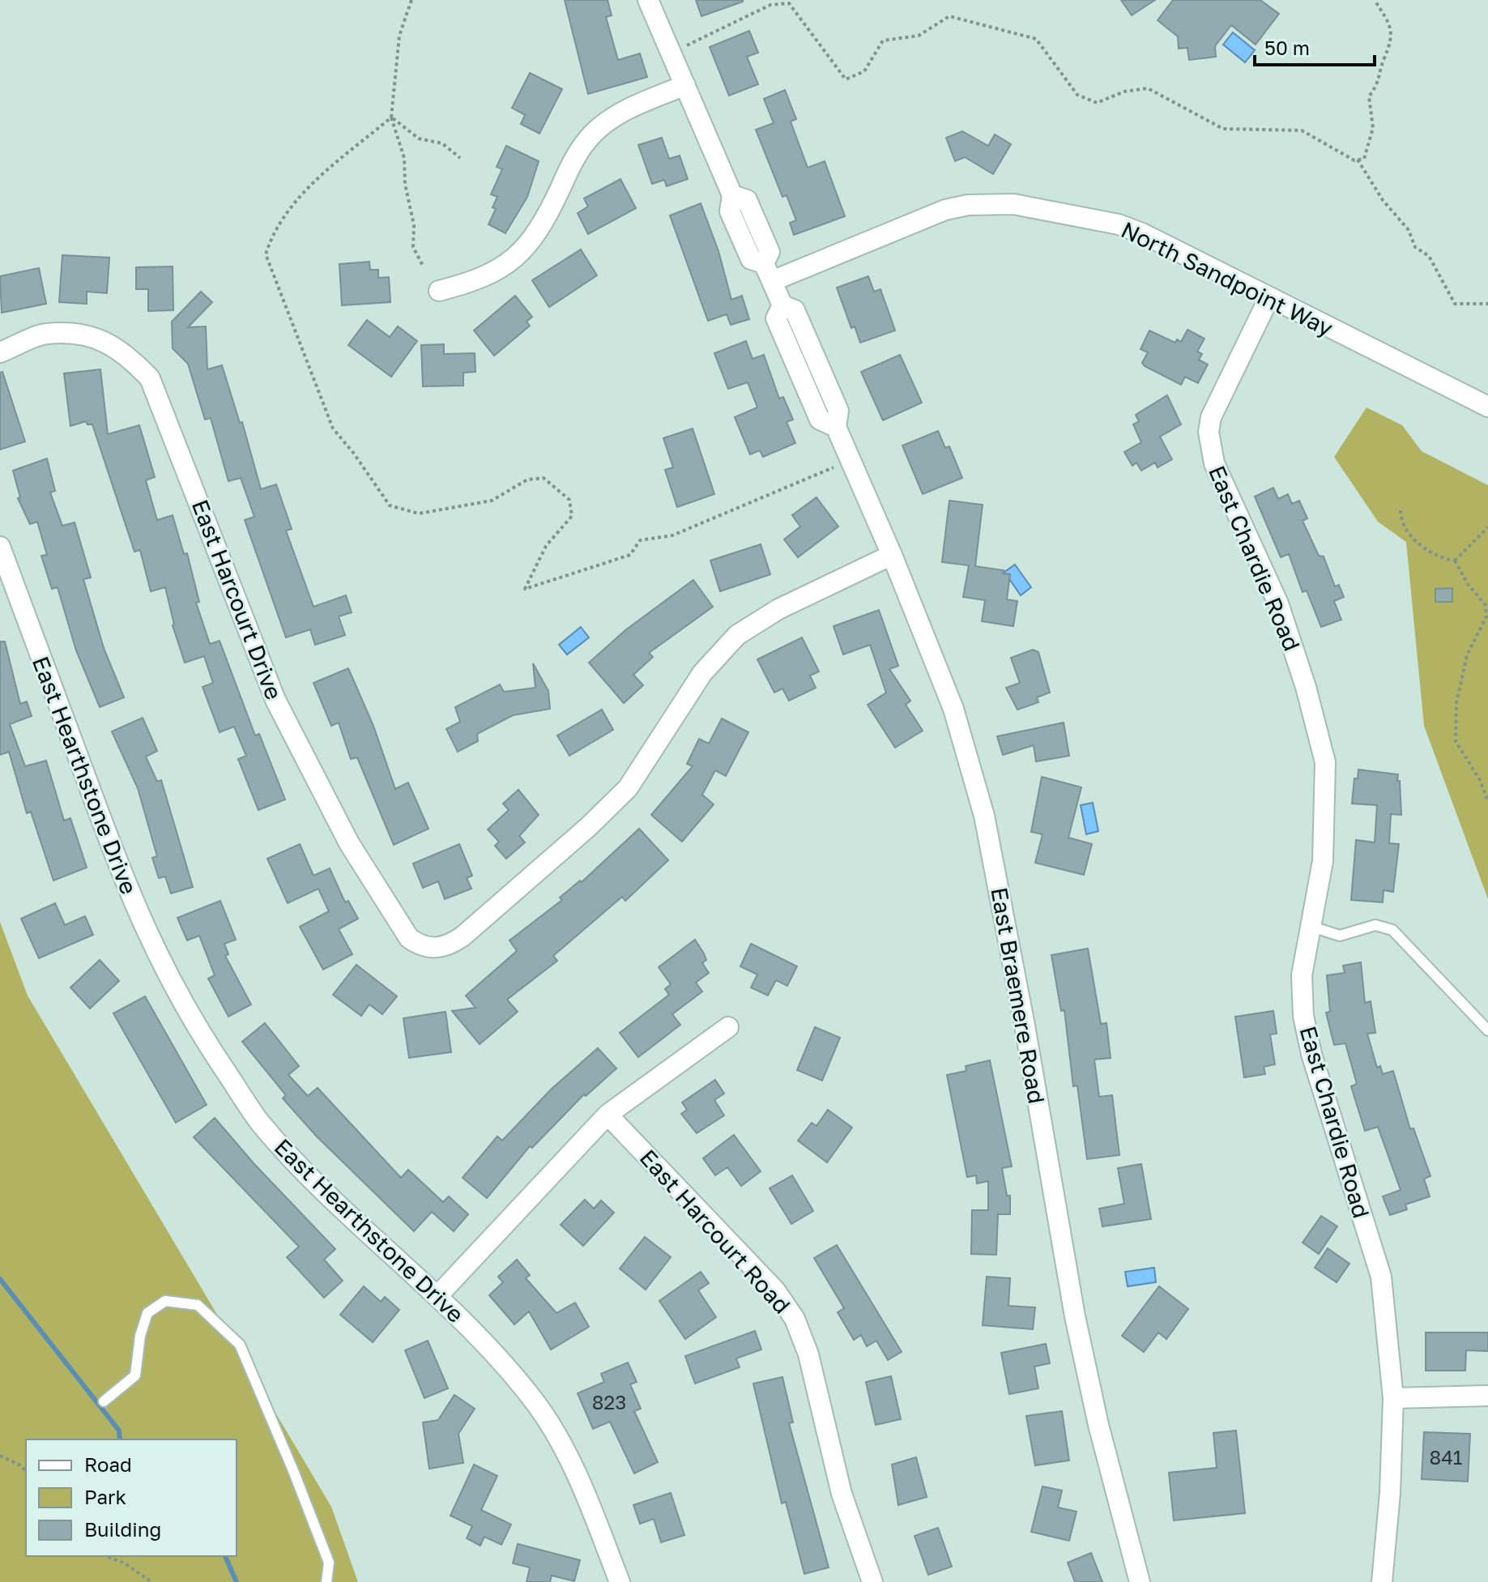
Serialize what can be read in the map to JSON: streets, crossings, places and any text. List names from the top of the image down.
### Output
{
  "streets": {
    "street": [
      "North Sandpoint Way",
      "East Chardie Road",
      "East Harcourt Drive",
      "East Hearthstone Drive",
      "East Braemere Road",
      "East Harcourt Road"
    ]
  },
  "crossings": [
    ["North Sandpoint Way", "East Chardie Road"],
    ["North Sandpoint Way", "East Braemere Road"],
    ["East Harcourt Drive", "East Braemere Road"]
  ],
  "house_numbers": ["823", "841"],
  "legend": ["Road", "Park", "Building"],
  "scale_bar": "50 m"
}
